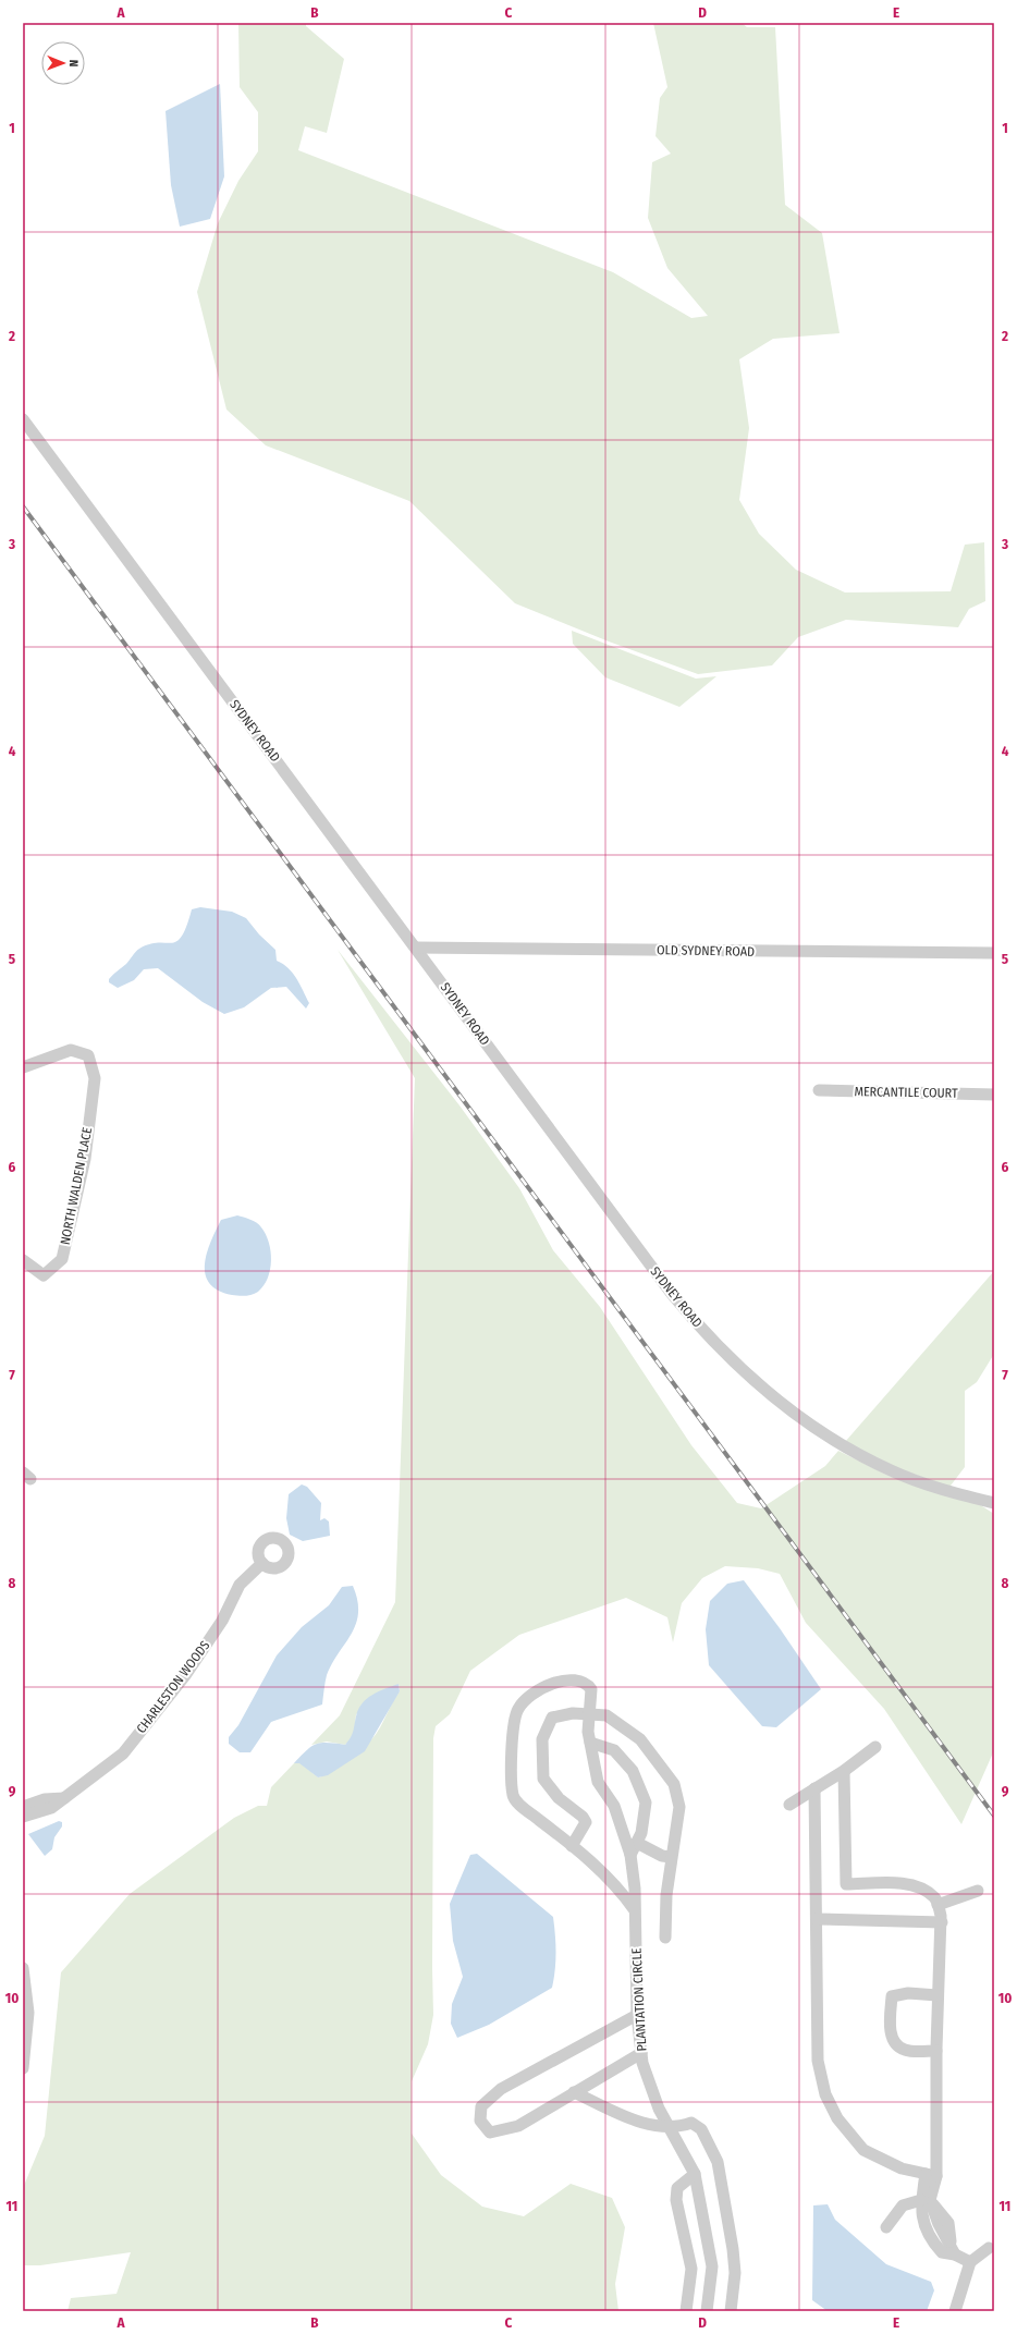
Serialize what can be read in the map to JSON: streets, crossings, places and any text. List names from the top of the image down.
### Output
{
  "streets": {
    "street": [
      "SYDNEY ROAD",
      "OLD SYDNEY ROAD",
      "MERCANTILE COURT",
      "NORTH WALDEN PLACE",
      "CHARLESTON WOODS",
      "PLANTATION CIRCLE"
    ]
  },
  "crossings": [
    ["SYDNEY ROAD", "OLD SYDNEY ROAD"]
  ],
  "north": "right",
  "grid": {
    "columns": [
      "A",
      "B",
      "C",
      "D",
      "E"
    ],
    "rows": [
      "1",
      "2",
      "3",
      "4",
      "5",
      "6",
      "7",
      "8",
      "9",
      "10",
      "11"
    ]
  }
}
